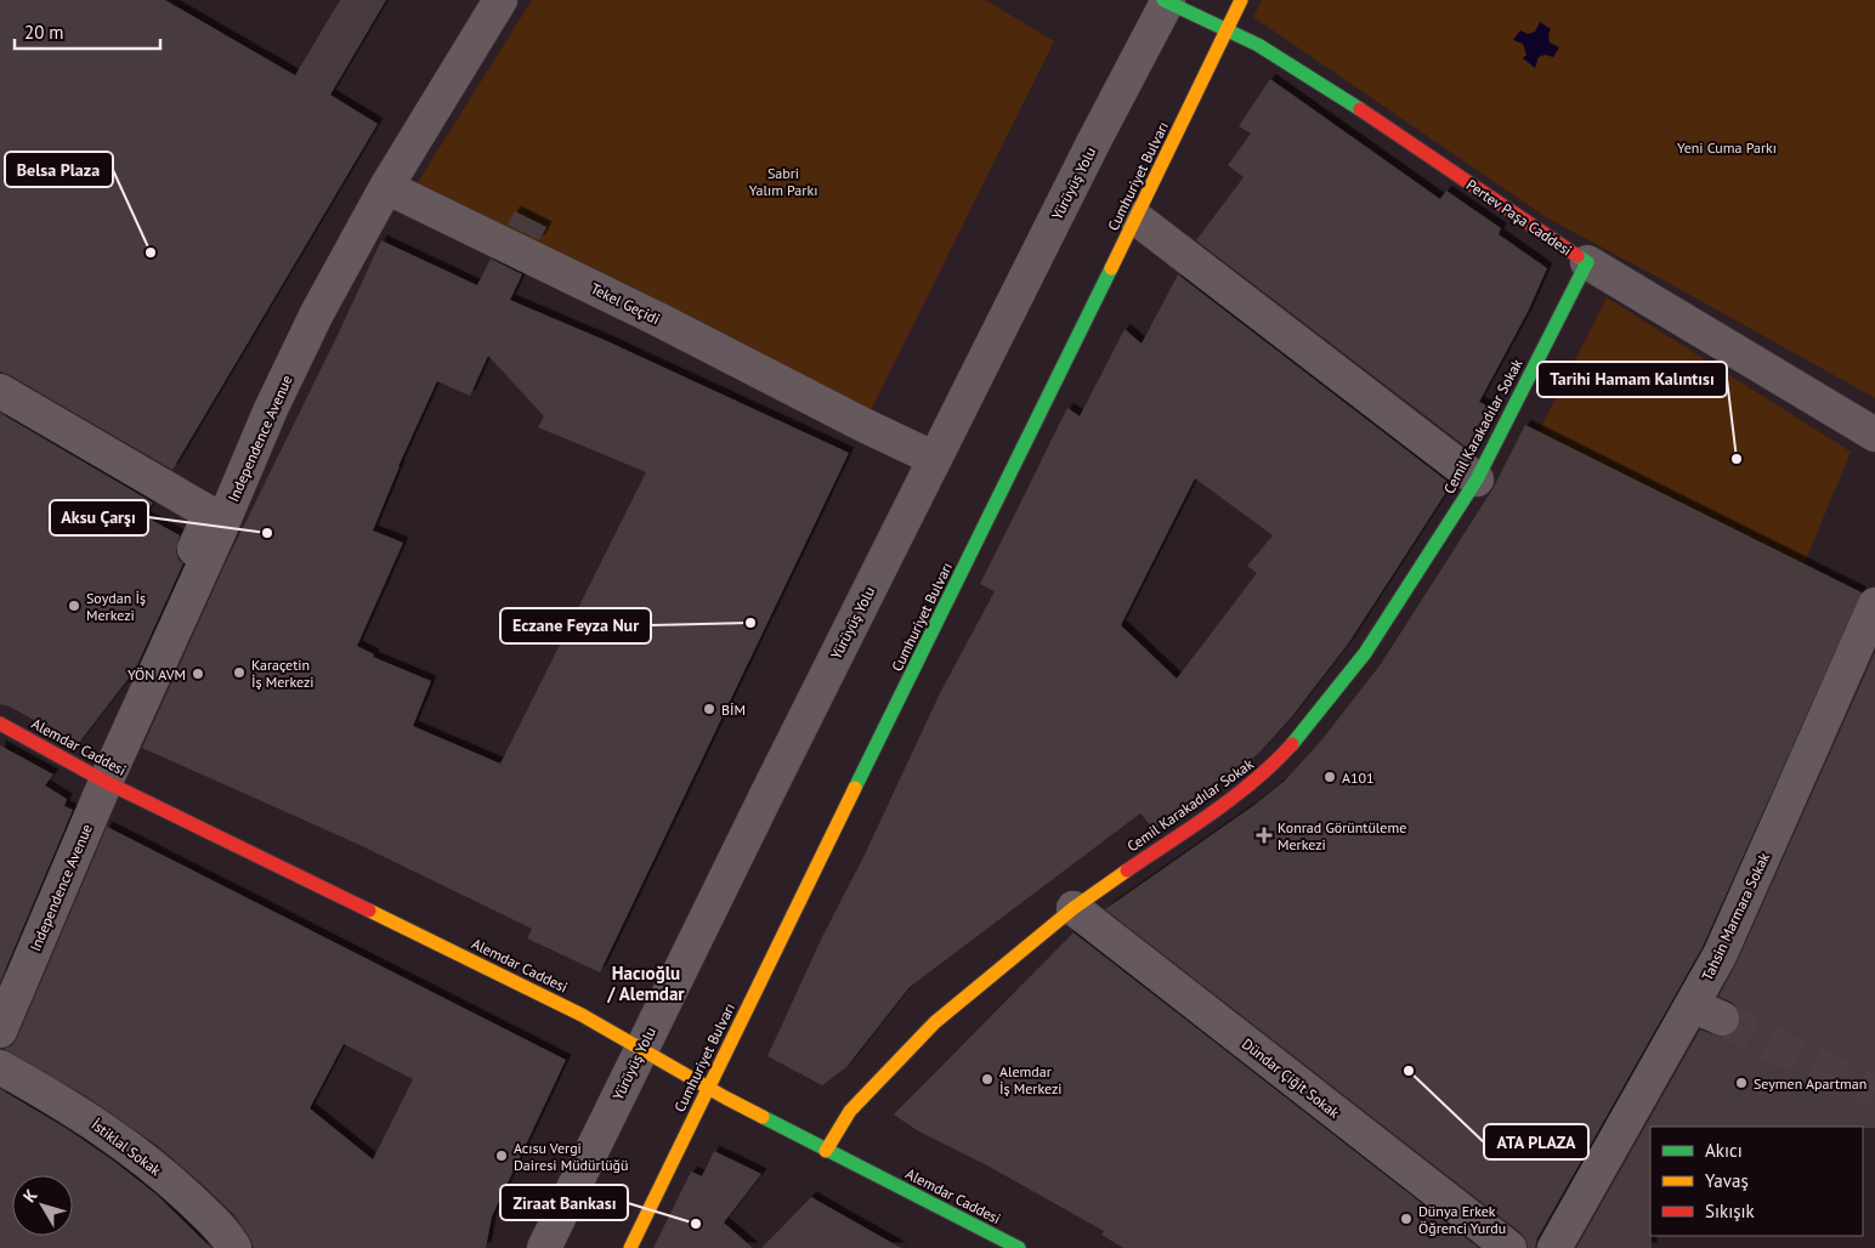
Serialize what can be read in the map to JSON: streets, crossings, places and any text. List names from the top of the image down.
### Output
{
  "streets": {
    "main road": [
      "Cumhuriyet Bulvarı",
      "Pertev Paşa Caddesi",
      "Cemil Karakadılar Sokak",
      "Alemdar Caddesi"
    ],
    "street": [
      "Yürüyüş Yolu",
      "Tekel Geçidi",
      "Independence Avenue",
      "Tahsin Marmara Sokak",
      "Dündar Çiğit Sokak",
      "İstiklal Sokak"
    ]
  },
  "crossings": [
    ["Cumhuriyet Bulvarı", "Pertev Paşa Caddesi"],
    ["Cumhuriyet Bulvarı", "Alemdar Caddesi"],
    ["Yürüyüş Yolu", "Pertev Paşa Caddesi"],
    ["Yürüyüş Yolu", "Tekel Geçidi"],
    ["Yürüyüş Yolu", "Alemdar Caddesi"],
    ["Pertev Paşa Caddesi", "Cemil Karakadılar Sokak"],
    ["Tekel Geçidi", "Independence Avenue"],
    ["Cemil Karakadılar Sokak", "Alemdar Caddesi"],
    ["Cemil Karakadılar Sokak", "Dündar Çiğit Sokak"],
    ["Independence Avenue", "Alemdar Caddesi"]
  ],
  "districts": ["Hacıoğlu / Alemdar"],
  "parks": ["Yeni Cuma Parkı", "Sabri Yalım Parkı"],
  "places": {
    "other": [
      "Belsa Plaza",
      "Tarihi Hamam Kalıntısı",
      "Aksu Çarşı",
      "Soydan İş Merkezi",
      "Eczane Feyza Nur",
      "Karaçetin İş Merkezi",
      "YÖN AVM",
      "BİM",
      "A101",
      "ATA PLAZA",
      "Alemdar İş Merkezi",
      "Seymen Apartman",
      "Acısu Vergi Dairesi Müdürlüğü",
      "Dünya Erkek Öğrenci Yurdu",
      "Ziraat Bankası"
    ],
    "health": ["Konrad Görüntüleme Merkezi"]
  },
  "legend": ["Akıcı", "Yavaş", "Sıkışık"],
  "scale_bar": "20 m",
  "north": "top left"
}
